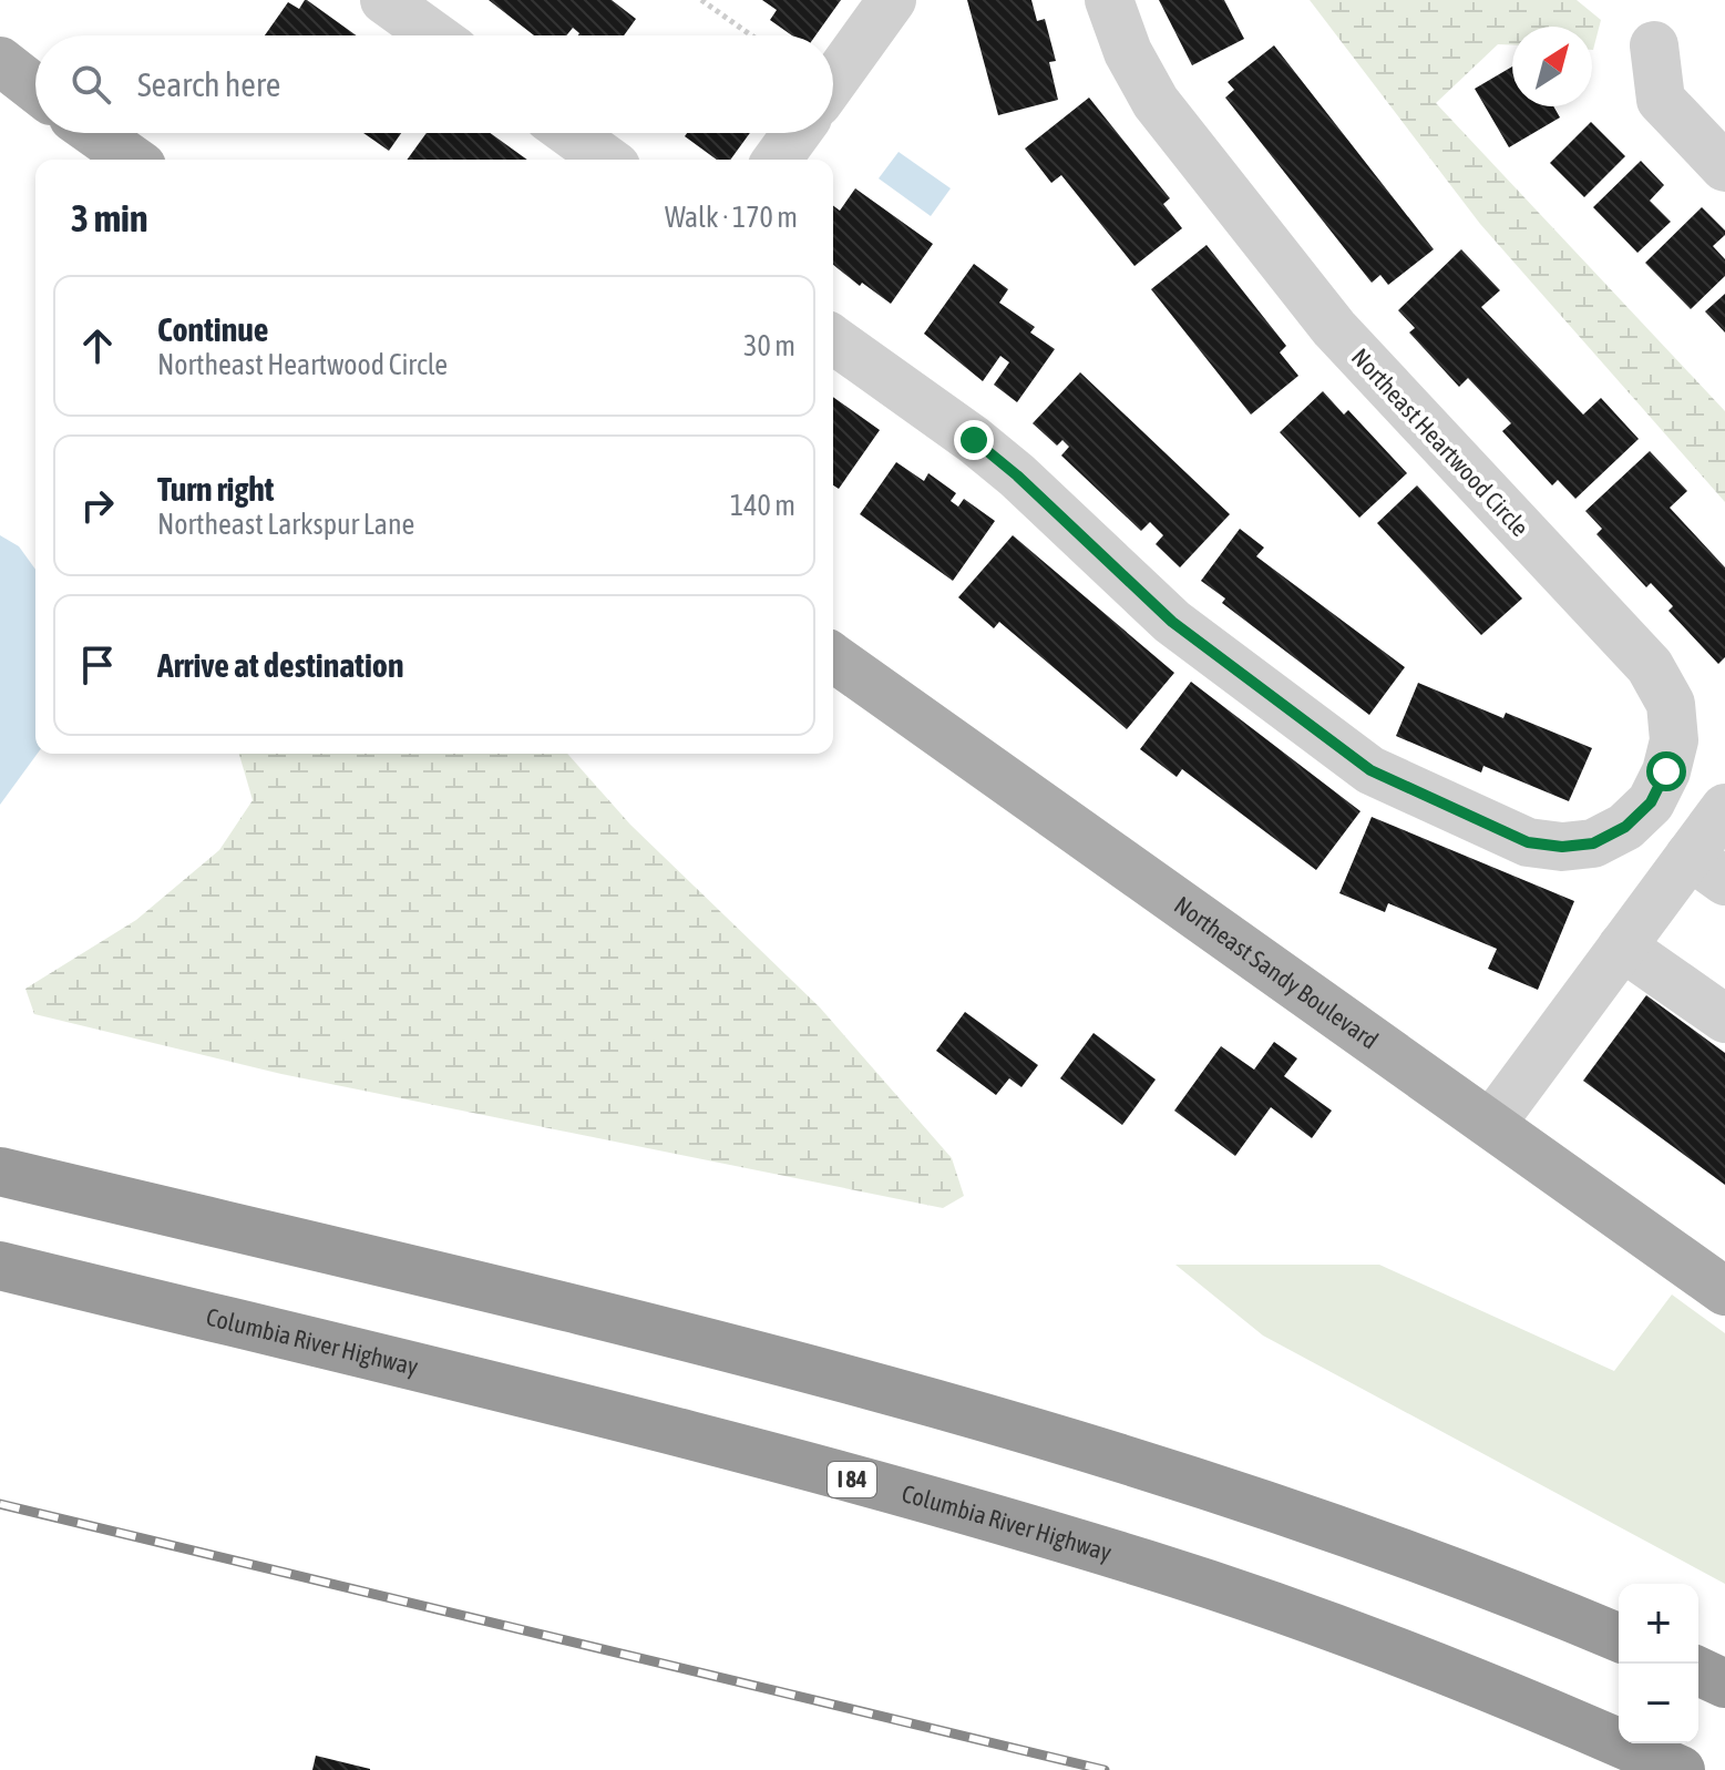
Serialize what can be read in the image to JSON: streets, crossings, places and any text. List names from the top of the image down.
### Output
{
  "streets": {
    "highway": ["Columbia River Highway", "I 84"],
    "main road": ["Northeast Sandy Boulevard"],
    "street": ["Northeast Heartwood Circle"]
  },
  "north": "top right",
  "page": {
    "search": "Search here",
    "heading": ["3 min", "Walk · 170 m"],
    "list": [
      ["Continue", "Northeast Heartwood Circle", "30 m"],
      ["Turn right", "Northeast Larkspur Lane", "140 m"],
      "Arrive at destination"
    ],
    "map_buttons": ["+", "−"]
  }
}
